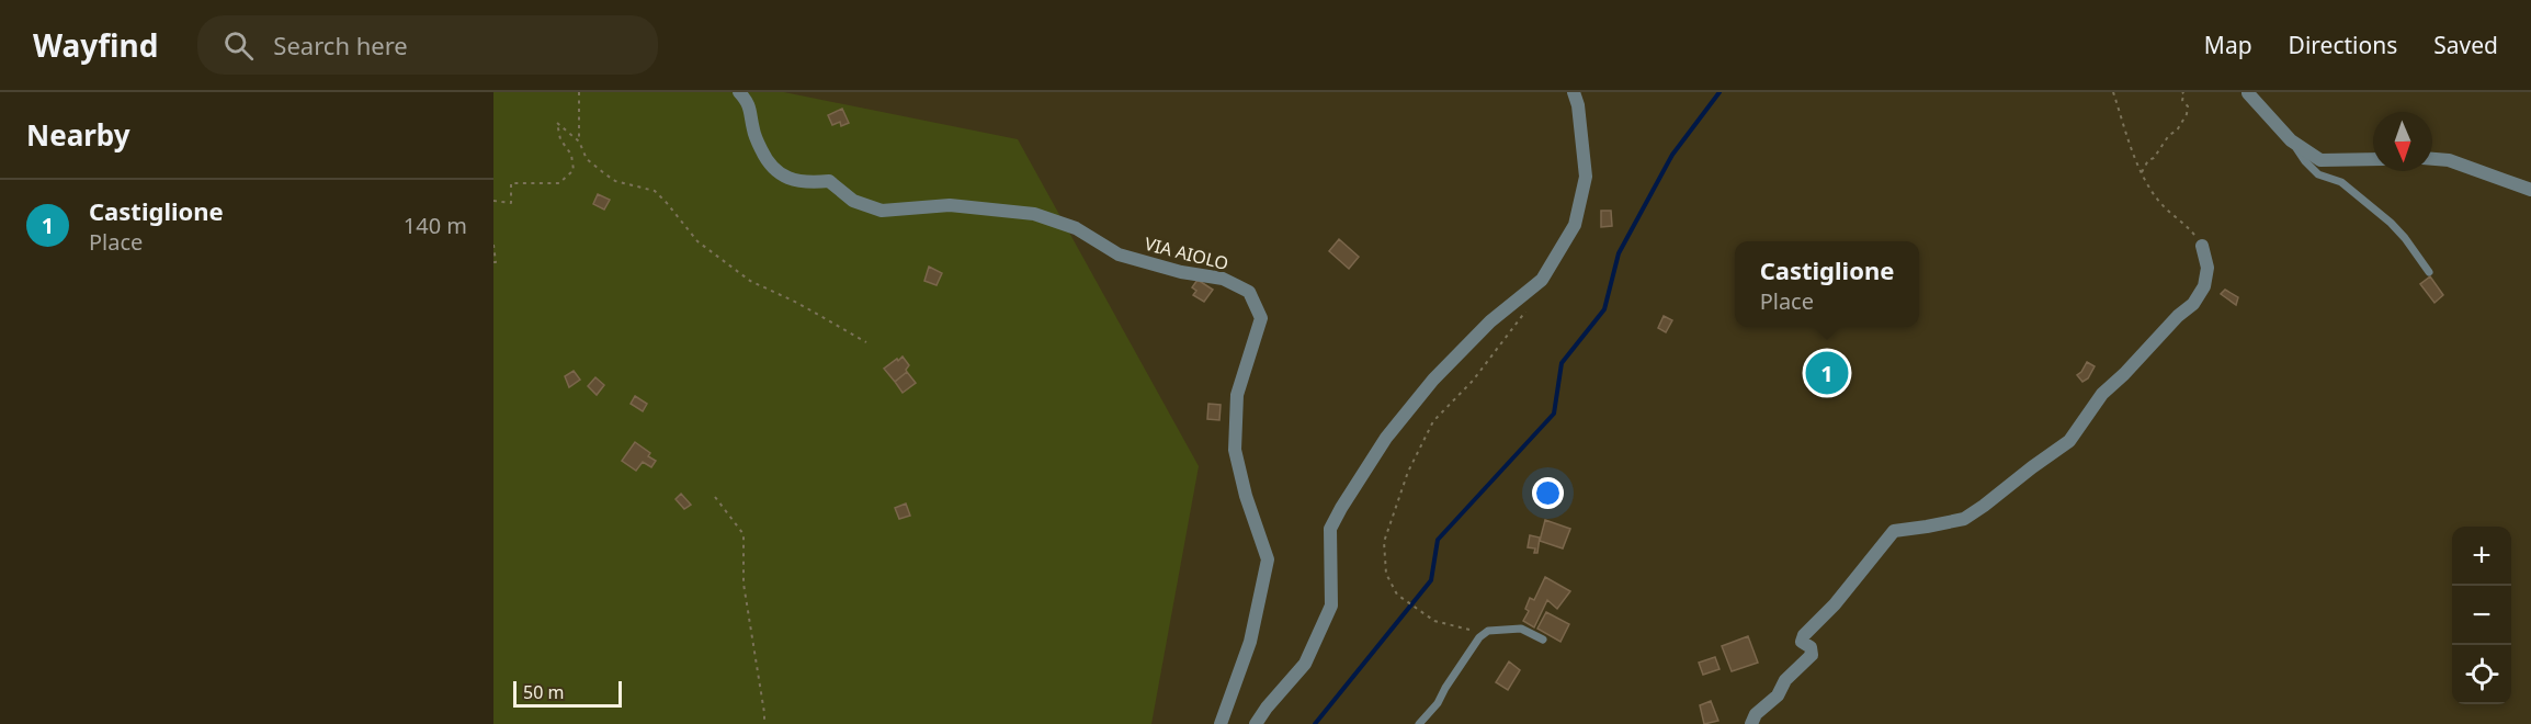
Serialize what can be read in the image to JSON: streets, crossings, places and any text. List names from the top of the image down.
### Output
{
  "streets": {
    "street": ["VIA AIOLO"]
  },
  "scale_bar": "50 m",
  "north": "bottom",
  "page": {
    "header": "Wayfind",
    "search": "Search here",
    "nav": ["Map", "Directions", "Saved"],
    "heading": "Nearby",
    "list": [
      {
        "mark": "1",
        "name": "Castiglione",
        "note": "Place",
        "value": "140 m"
      }
    ],
    "popup": ["Castiglione", "Place"],
    "pins": "1",
    "map_buttons": ["+", "−"],
    "scale": "50 m"
  }
}
